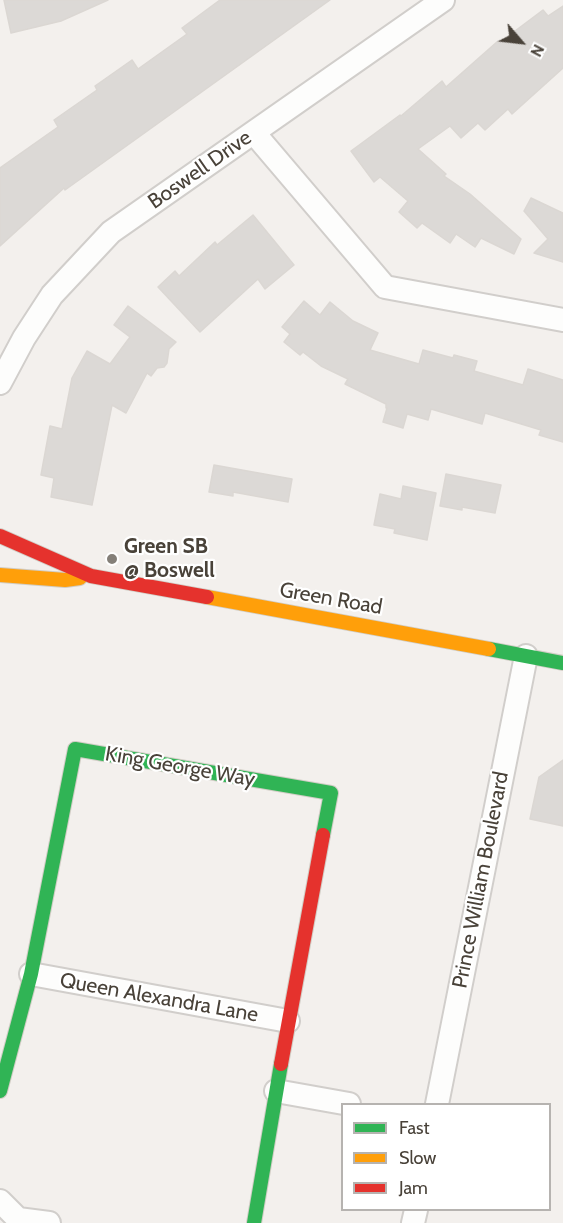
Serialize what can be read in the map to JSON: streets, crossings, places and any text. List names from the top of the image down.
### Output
{
  "streets": {
    "street": [
      "Boswell Drive",
      "Green Road",
      "King George Way",
      "Prince William Boulevard",
      "Queen Alexandra Lane"
    ]
  },
  "crossings": [
    ["Green Road", "Prince William Boulevard"],
    ["King George Way", "Queen Alexandra Lane"]
  ],
  "places": ["Green SB @ Boswell"],
  "legend": ["Fast", "Slow", "Jam"],
  "north": "bottom right"
}
